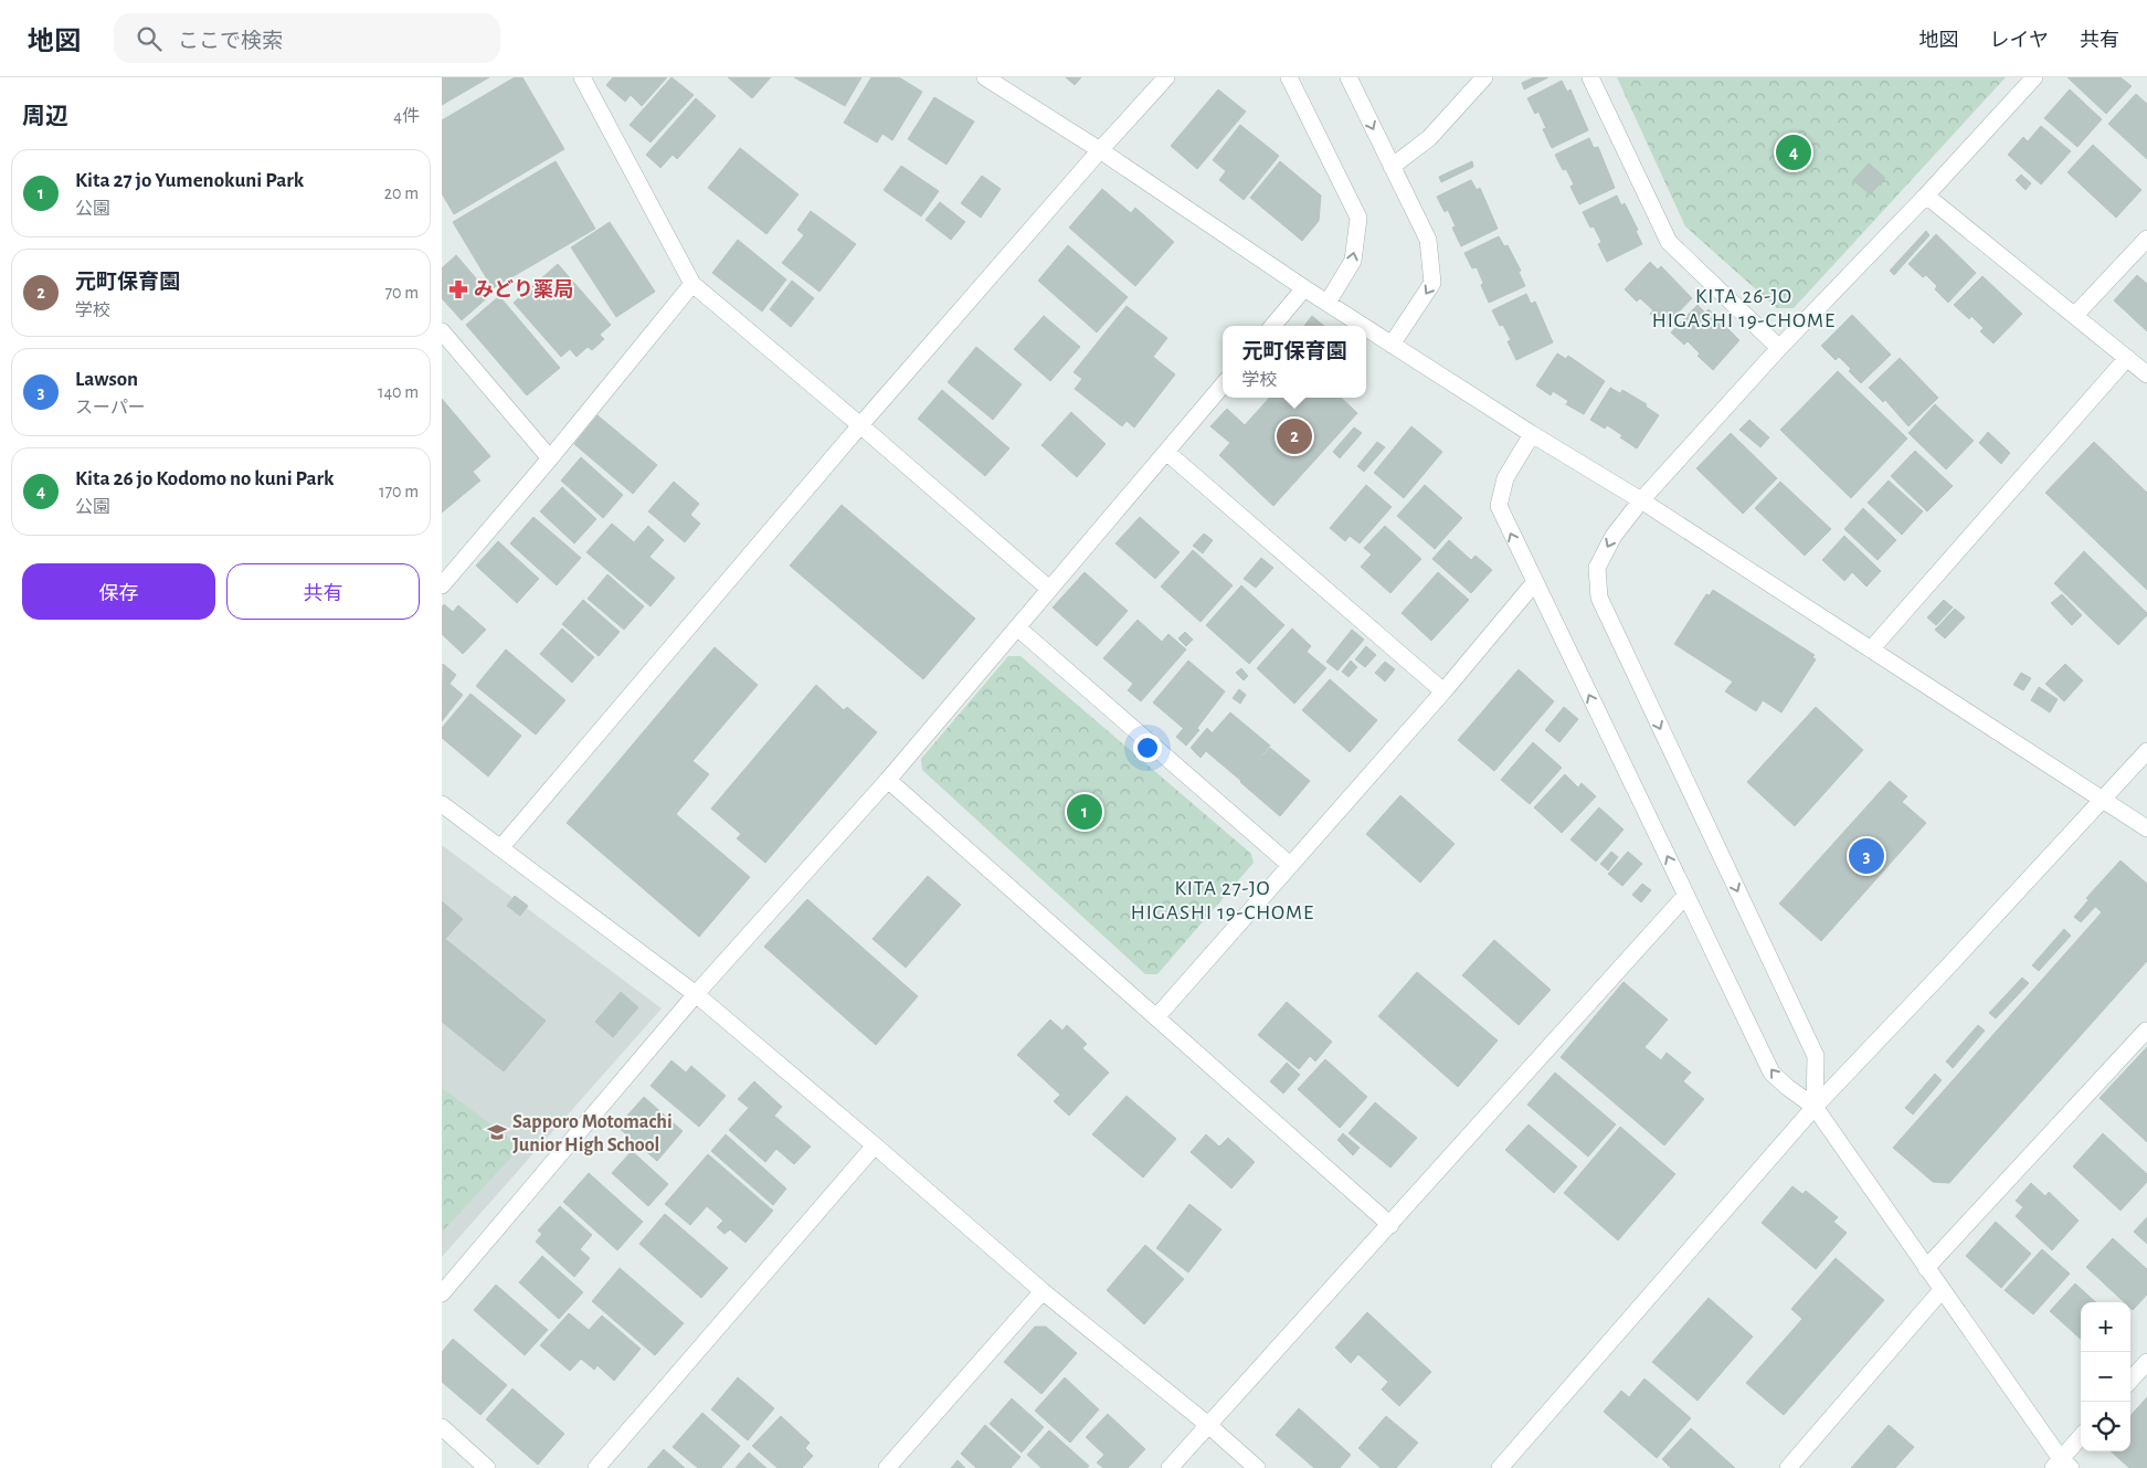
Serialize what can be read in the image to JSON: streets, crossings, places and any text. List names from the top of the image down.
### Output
{
  "districts": ["KITA 26-JO HIGASHI 19-CHOME", "KITA 27-JO HIGASHI 19-CHOME"],
  "places": {
    "pharmacy": ["みどり薬局"],
    "school or university": ["Sapporo Motomachi Junior High School"]
  },
  "page": {
    "header": "地図",
    "search": "ここで検索",
    "nav": ["地図", "レイヤ", "共有"],
    "heading": ["周辺", "4件"],
    "pins": [
      "4",
      "2",
      "1",
      "3"
    ],
    "list": [
      {
        "mark": "1",
        "name": "Kita 27 jo Yumenokuni Park",
        "note": "公園",
        "value": "20 m"
      },
      {
        "mark": "2",
        "name": "元町保育園",
        "note": "学校",
        "value": "70 m"
      },
      {
        "mark": "3",
        "name": "Lawson",
        "note": "スーパー",
        "value": "140 m"
      },
      {
        "mark": "4",
        "name": "Kita 26 jo Kodomo no kuni Park",
        "note": "公園",
        "value": "170 m"
      }
    ],
    "popup": ["元町保育園", "学校"],
    "buttons": ["保存", "共有"],
    "map_buttons": ["+", "−"]
  }
}
